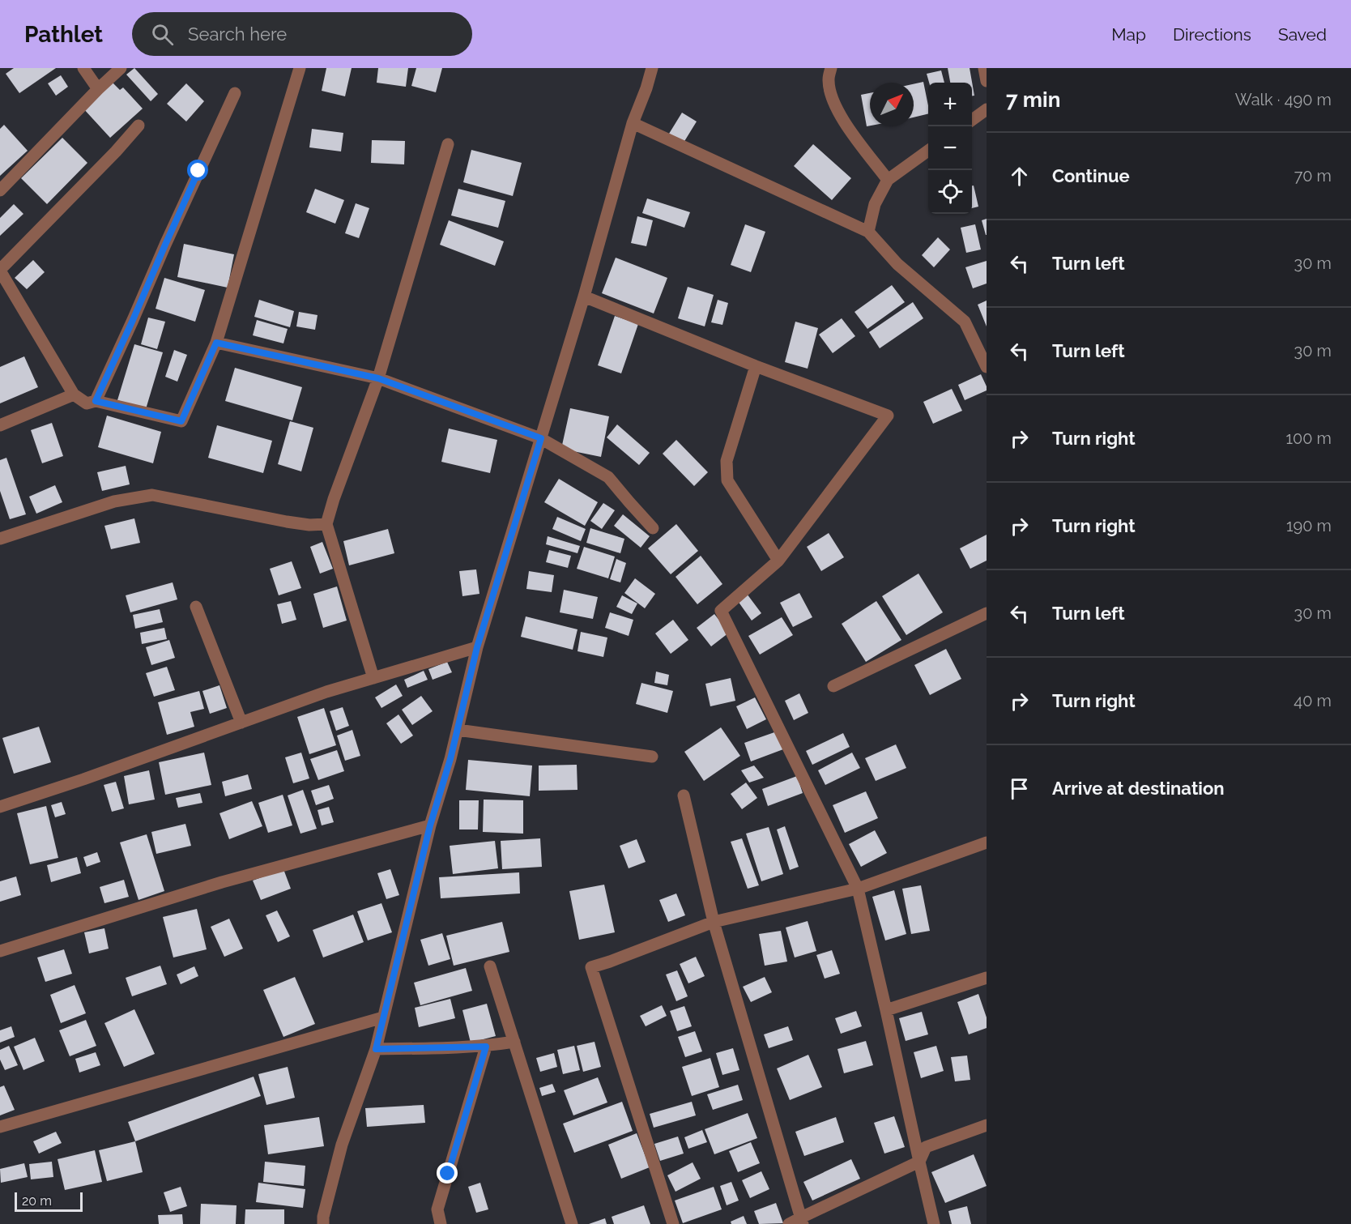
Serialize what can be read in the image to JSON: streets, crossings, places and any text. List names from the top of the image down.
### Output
{
  "scale_bar": "20 m",
  "north": "top right",
  "page": {
    "header": "Pathlet",
    "search": "Search here",
    "nav": ["Map", "Directions", "Saved"],
    "heading": ["7 min", "Walk · 490 m"],
    "map_buttons": ["+", "−"],
    "list": [
      ["Continue", "70 m"],
      ["Turn left", "30 m"],
      ["Turn left", "30 m"],
      ["Turn right", "100 m"],
      ["Turn right", "190 m"],
      ["Turn left", "30 m"],
      ["Turn right", "40 m"],
      "Arrive at destination"
    ],
    "scale": "20 m"
  }
}
